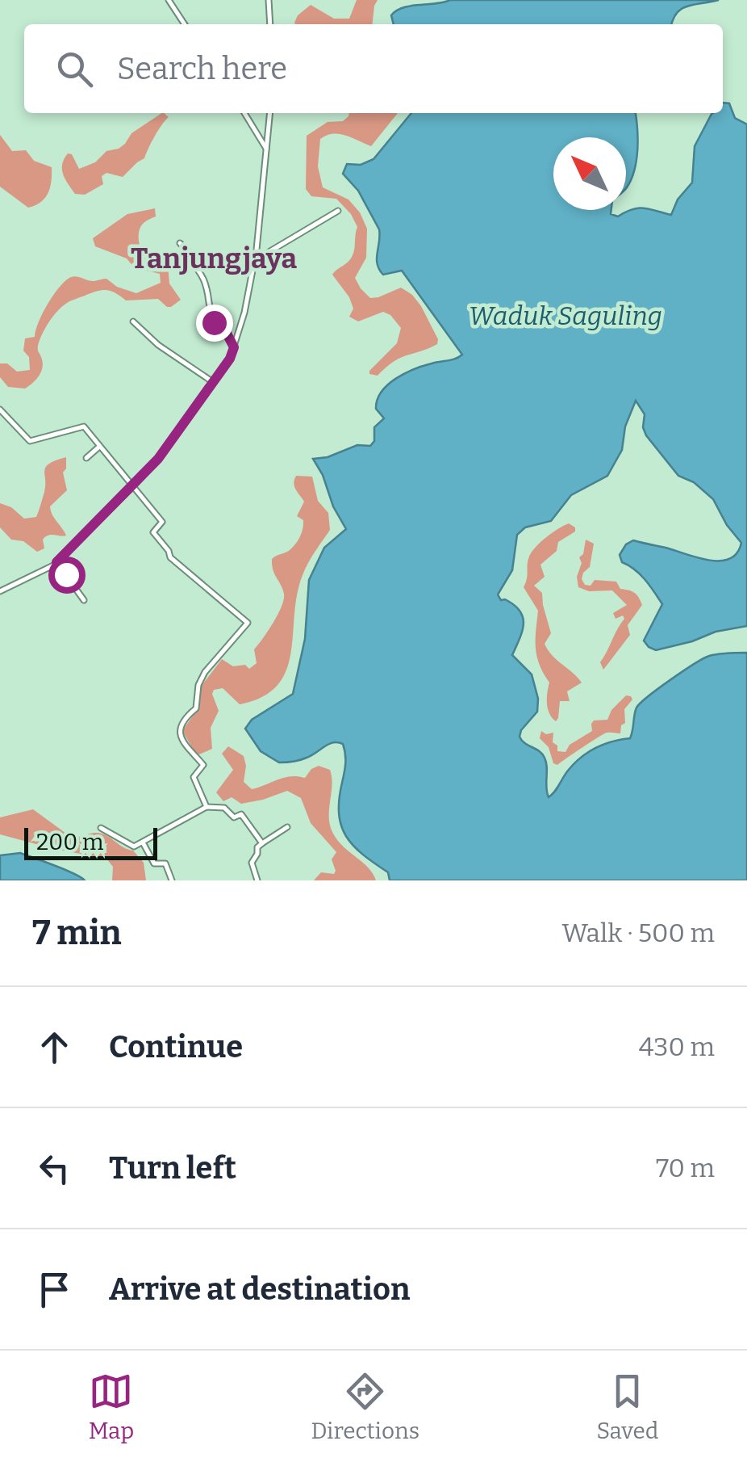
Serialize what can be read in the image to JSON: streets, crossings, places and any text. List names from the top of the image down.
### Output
{
  "districts": ["Tanjungjaya"],
  "water": ["Waduk Saguling"],
  "scale_bar": "200 m",
  "north": "top left",
  "page": {
    "search": "Search here",
    "scale": "200 m",
    "heading": ["7 min", "Walk · 500 m"],
    "list": [
      ["Continue", "430 m"],
      ["Turn left", "70 m"],
      "Arrive at destination"
    ],
    "nav": ["Map", "Directions", "Saved"]
  }
}
